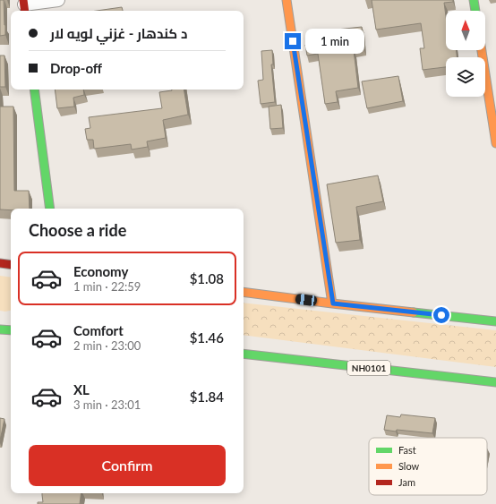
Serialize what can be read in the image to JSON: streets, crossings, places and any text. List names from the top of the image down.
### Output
{
  "streets": {
    "main road": ["NH0101"]
  },
  "legend": ["Fast", "Slow", "Jam"],
  "north": "top",
  "page": {
    "banner": ["د کندهار - غزني لويه لار", "Drop-off"],
    "bubble": "1 min",
    "heading": "Choose a ride",
    "list": [
      {
        "name": "Economy",
        "note": "1 min · 22:59",
        "value": "$1.08"
      },
      {
        "name": "Comfort",
        "note": "2 min · 23:00",
        "value": "$1.46"
      },
      {
        "name": "XL",
        "note": "3 min · 23:01",
        "value": "$1.84"
      }
    ],
    "buttons": "Confirm"
  }
}
